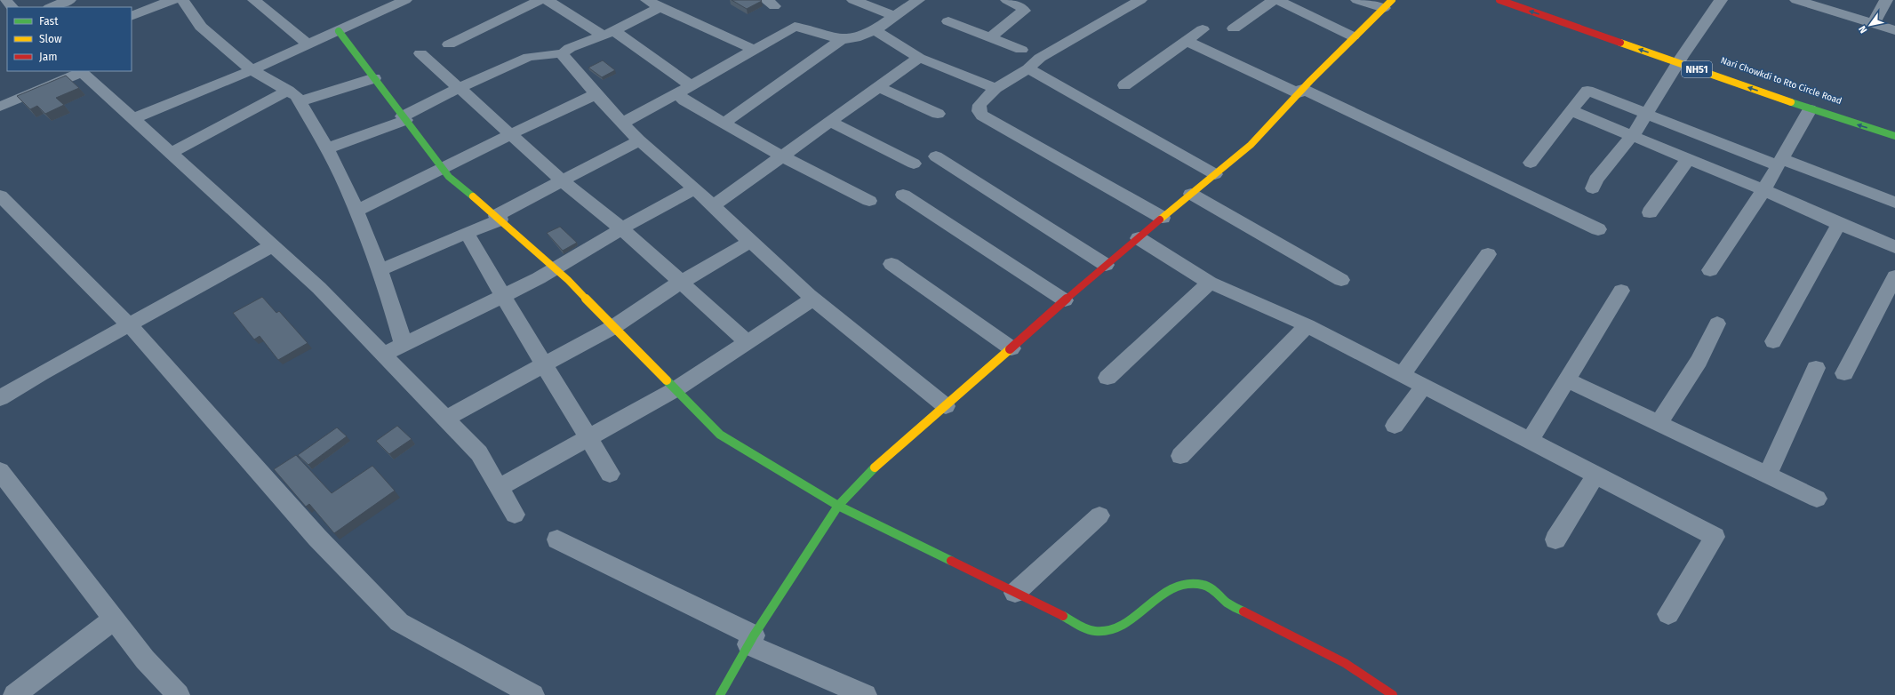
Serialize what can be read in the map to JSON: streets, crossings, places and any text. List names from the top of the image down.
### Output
{
  "streets": {
    "main road": ["NH51", "Nari Chowkdi to Rto Circle Road"]
  },
  "crossings": [
    ["NH51", "Nari Chowkdi to Rto Circle Road"]
  ],
  "legend": ["Fast", "Slow", "Jam"],
  "north": "bottom left"
}
